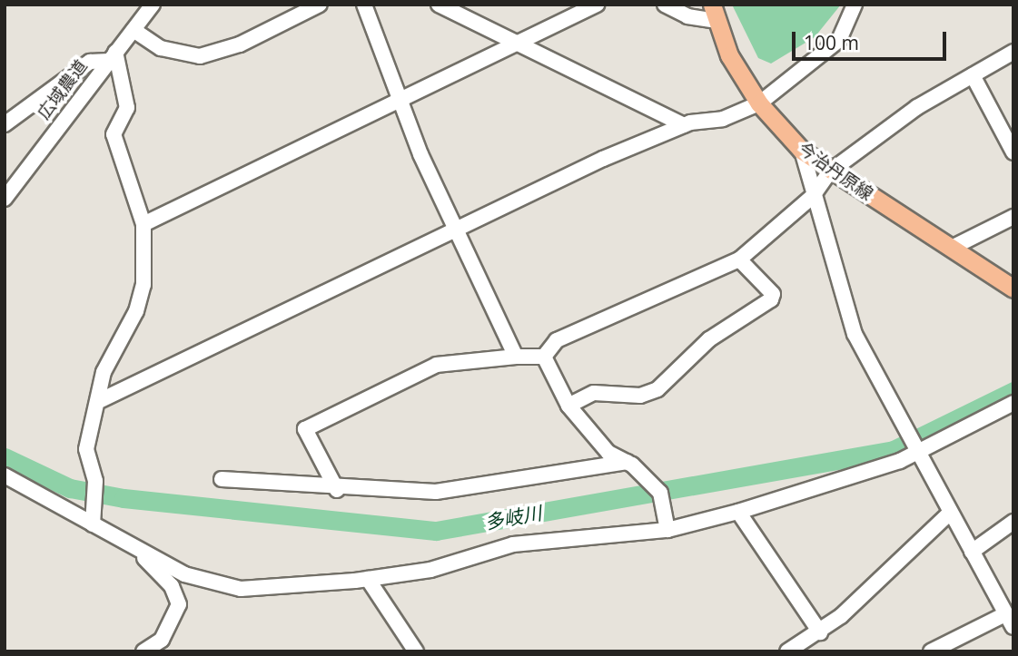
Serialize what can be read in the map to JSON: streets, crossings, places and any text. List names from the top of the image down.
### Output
{
  "streets": {
    "main road": ["今治丹原線"],
    "street": ["広域農道"]
  },
  "water": ["多岐川"],
  "scale_bar": "100 m"
}
